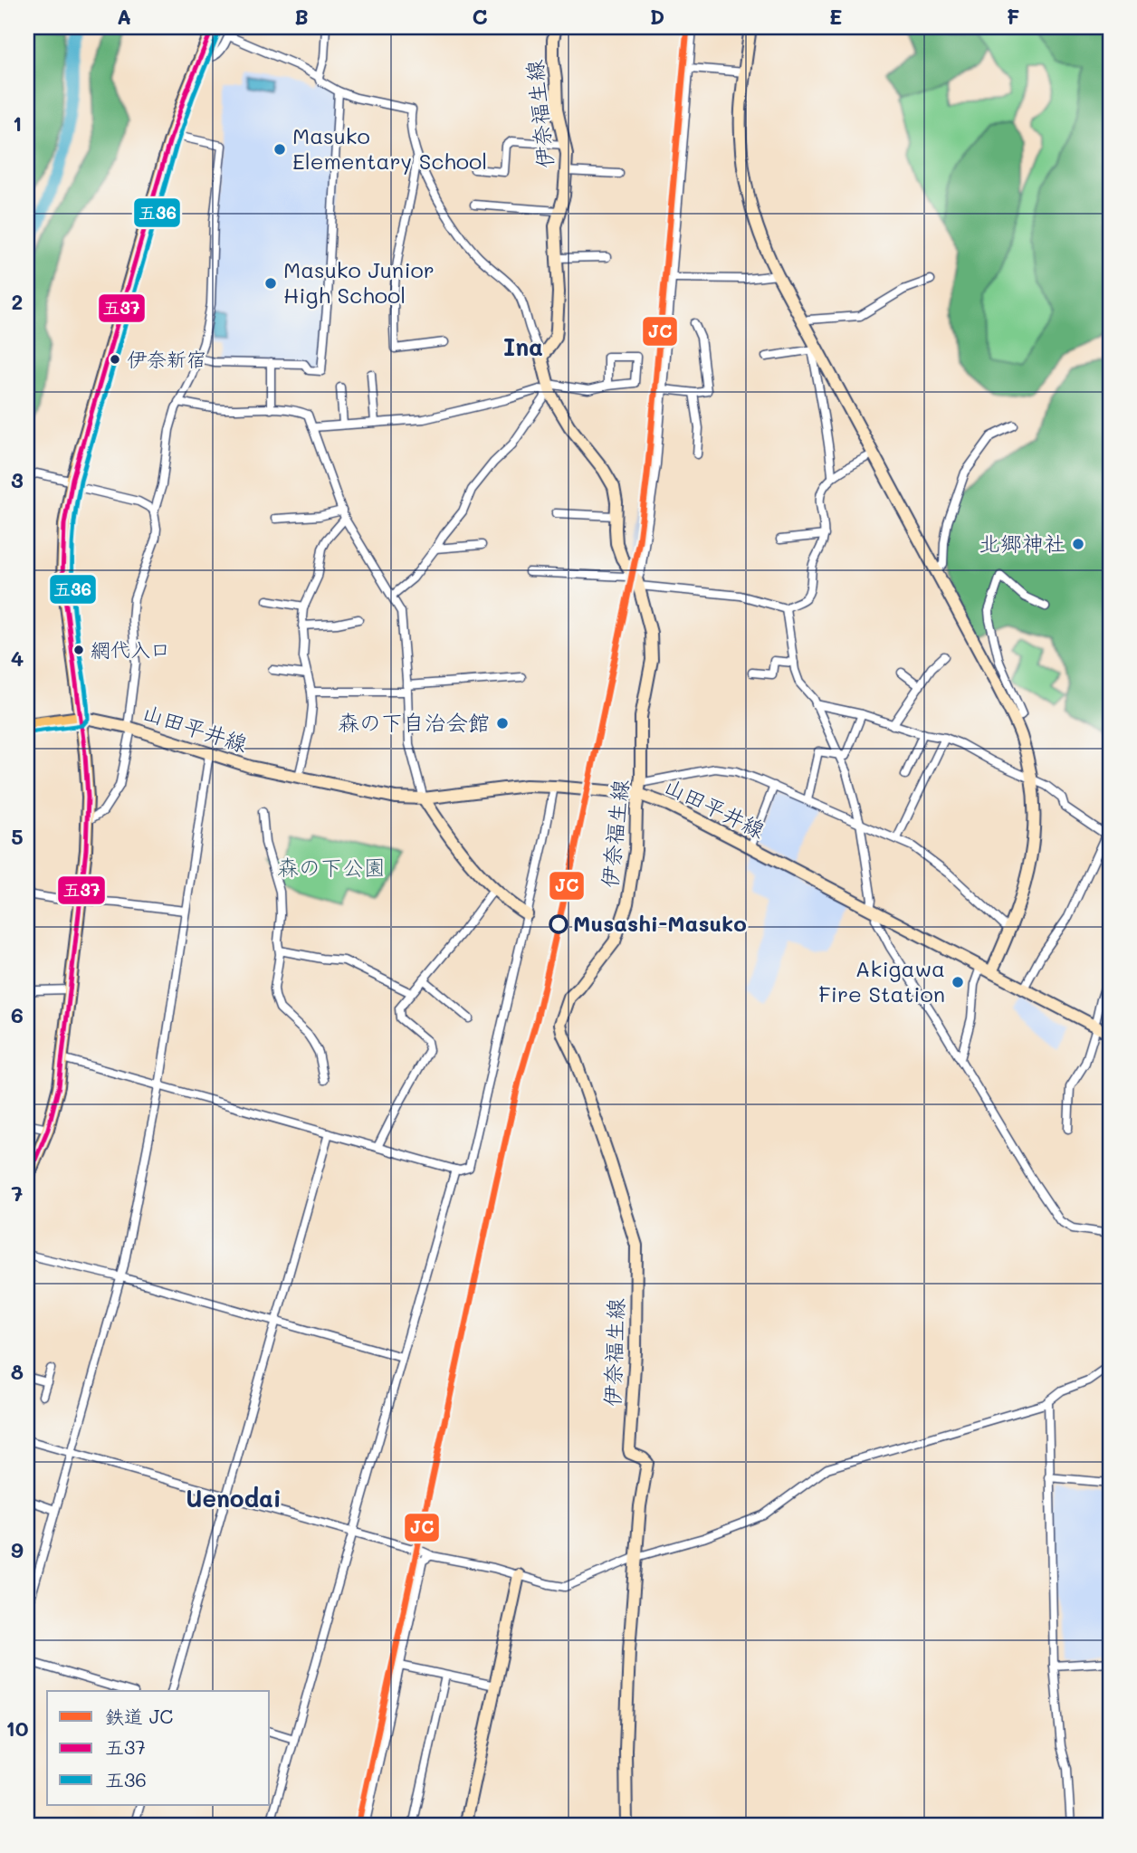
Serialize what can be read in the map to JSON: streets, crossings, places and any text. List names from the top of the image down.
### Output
{
  "streets": {
    "main road": ["伊奈福生線", "山田平井線"]
  },
  "crossings": [
    ["伊奈福生線", "山田平井線"]
  ],
  "districts": ["Ina", "Uenodai"],
  "parks": ["森の下公園"],
  "places": [
    "Masuko Elementary School",
    "Masuko Junior High School",
    "伊奈新宿",
    "北郷神社",
    "網代入口",
    "森の下自治会館",
    "Musashi-Masuko",
    "Akigawa Fire Station"
  ],
  "lines": ["rail line JC", "transit line 五37", "transit line 五36"],
  "legend": ["鉄道 JC", "五37", "五36"],
  "grid": {
    "columns": [
      "A",
      "B",
      "C",
      "D",
      "E",
      "F"
    ],
    "rows": [
      "1",
      "2",
      "3",
      "4",
      "5",
      "6",
      "7",
      "8",
      "9",
      "10"
    ]
  }
}
